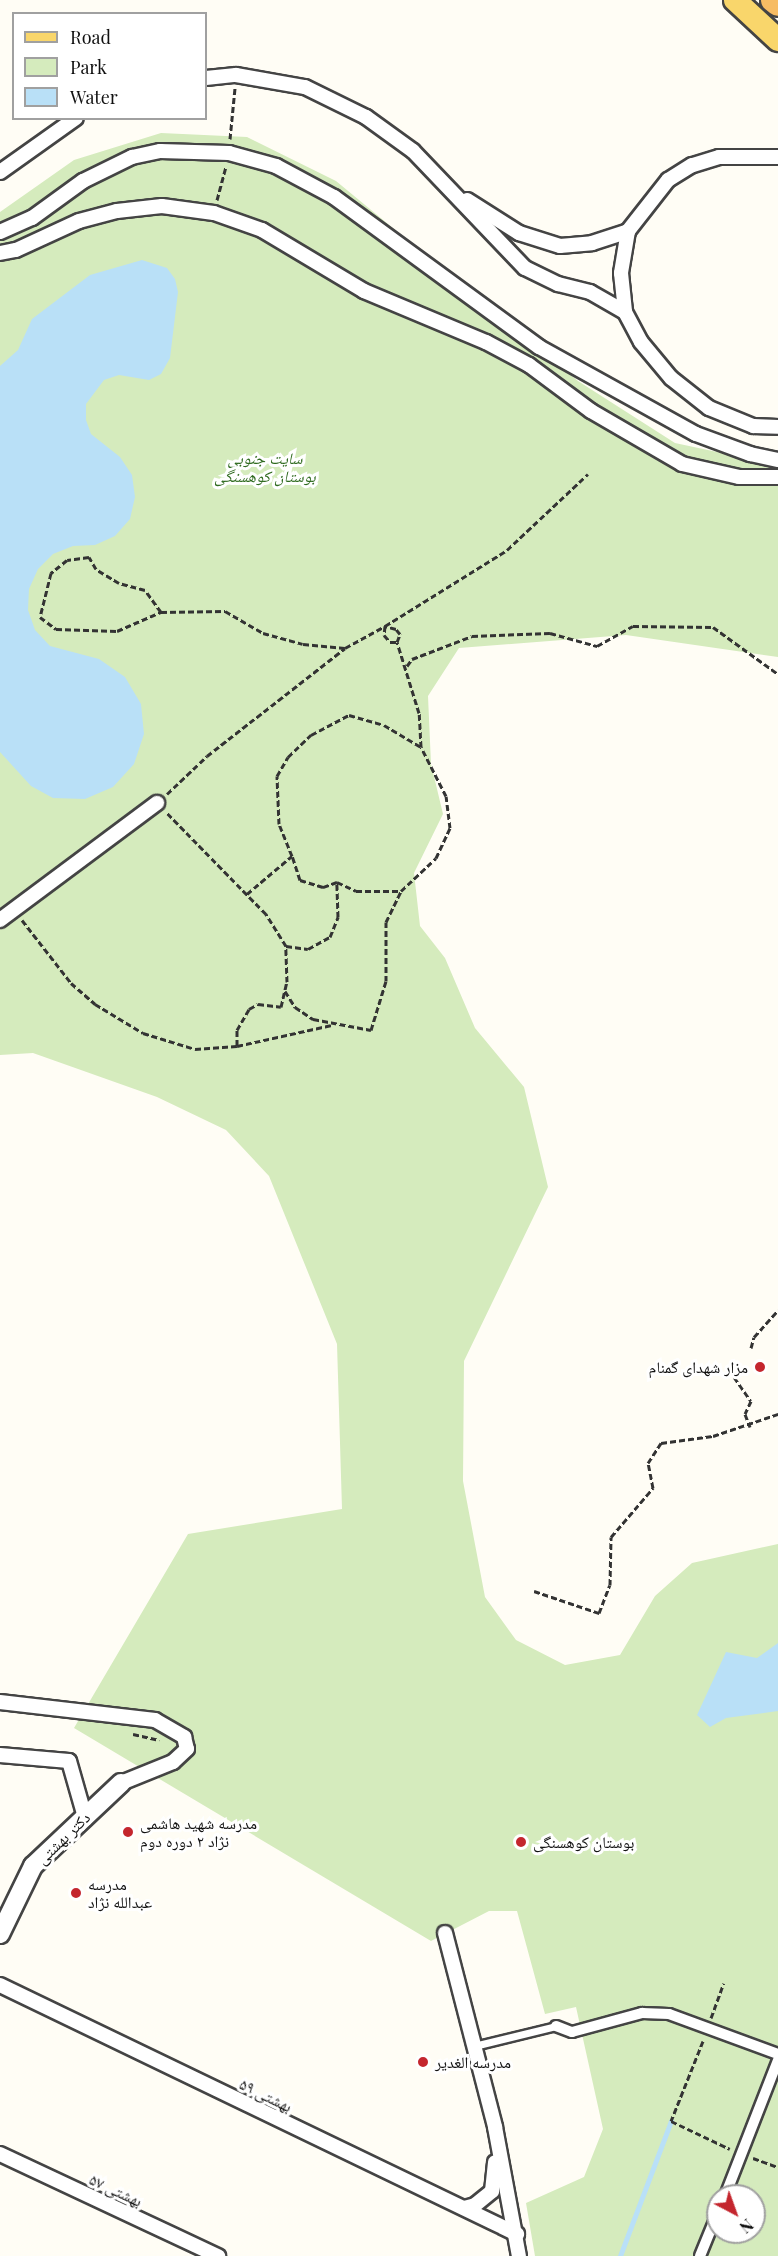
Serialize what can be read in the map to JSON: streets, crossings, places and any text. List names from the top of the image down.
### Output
{
  "streets": {
    "street": ["دکتر بهشتی", "بهشتی ۵۹", "بهشتی ۵۷"]
  },
  "parks": ["سایت جنوبی بوستان کوهسنگی"],
  "places": [
    "مزار شهدای گمنام",
    "مدرسه شهید هاشمی نژاد ۲ دوره دوم",
    "بوستان کوهسنگی",
    "مدرسه عبدالله نژاد",
    "مدرسه الغدیر"
  ],
  "legend": ["Road", "Park", "Water"],
  "north": "bottom right"
}
